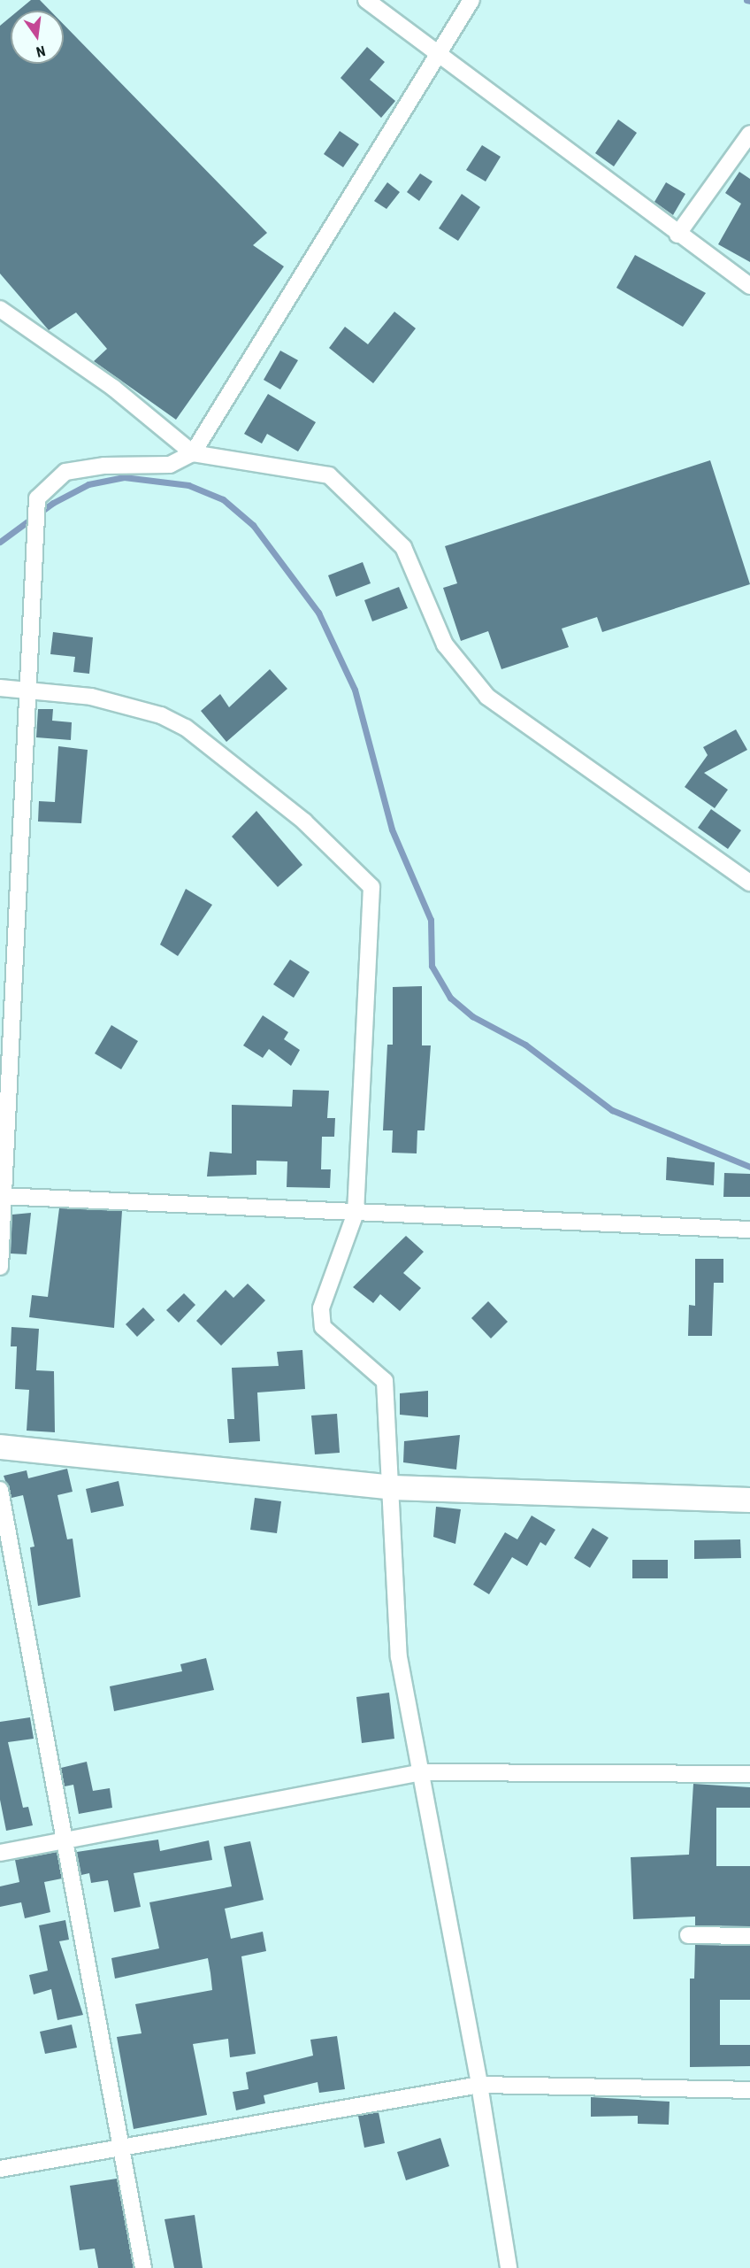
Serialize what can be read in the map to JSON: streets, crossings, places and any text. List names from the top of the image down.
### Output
{
  "north": "bottom"
}
